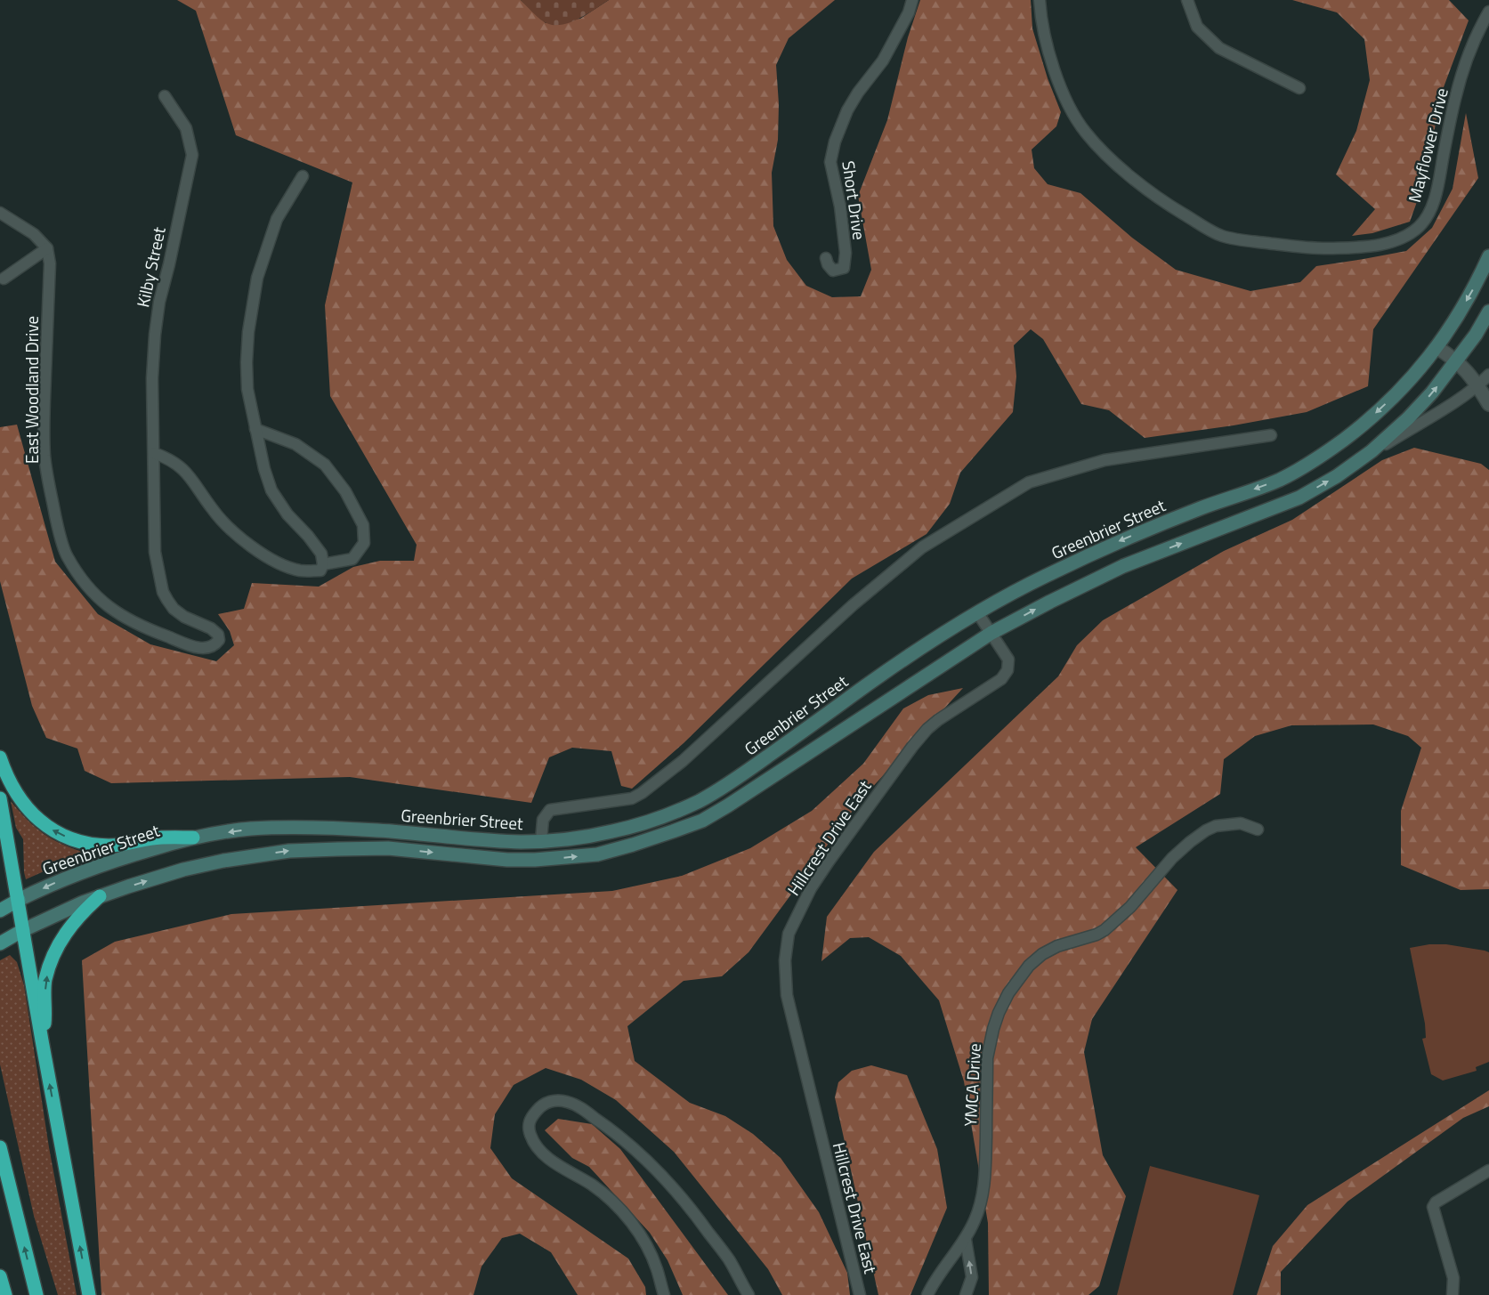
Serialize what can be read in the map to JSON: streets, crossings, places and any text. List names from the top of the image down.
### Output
{
  "streets": {
    "main road": ["Greenbrier Street"],
    "street": [
      "Mayflower Drive",
      "Short Drive",
      "Kilby Street",
      "East Woodland Drive",
      "Hillcrest Drive East",
      "YMCA Drive"
    ]
  },
  "crossings": [
    ["Kilby Street", "East Woodland Drive"],
    ["Greenbrier Street", "Hillcrest Drive East"]
  ]
}
